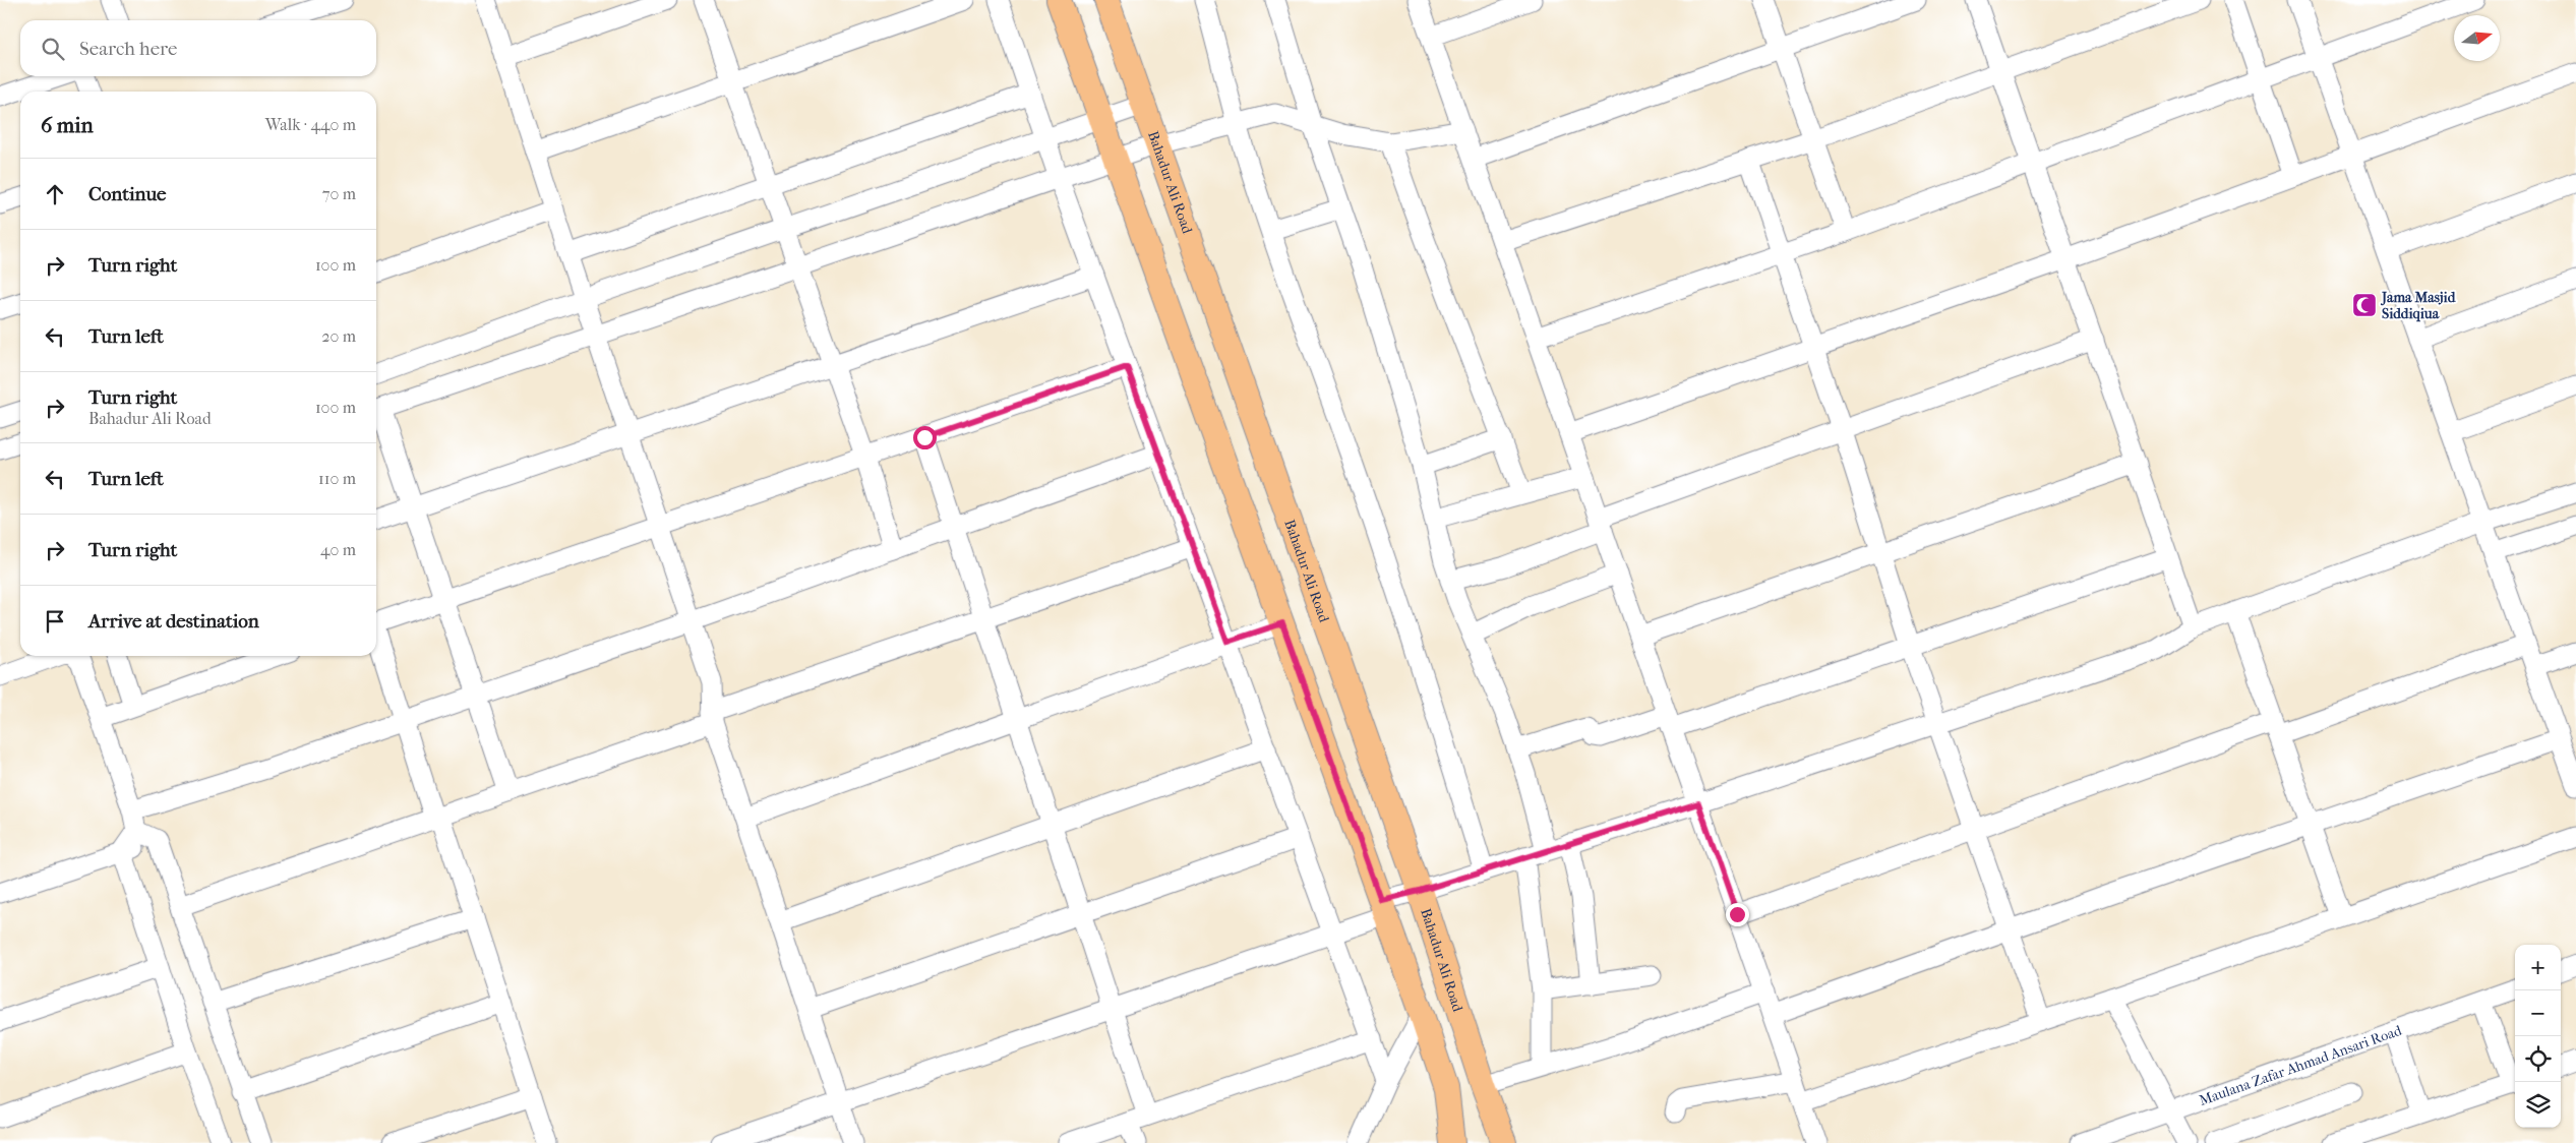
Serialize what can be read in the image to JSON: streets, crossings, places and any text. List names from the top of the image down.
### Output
{
  "streets": {
    "main road": ["Bahadur Ali Road"],
    "street": ["Maulana Zafar Ahmad Ansari Road"]
  },
  "places": {
    "mosque": ["Jama Masjid Siddiqiua"]
  },
  "north": "right",
  "page": {
    "search": "Search here",
    "heading": ["6 min", "Walk · 440 m"],
    "list": [
      ["Continue", "70 m"],
      ["Turn right", "100 m"],
      ["Turn left", "20 m"],
      ["Turn right", "Bahadur Ali Road", "100 m"],
      ["Turn left", "110 m"],
      ["Turn right", "40 m"],
      "Arrive at destination"
    ],
    "map_buttons": ["+", "−"]
  }
}
